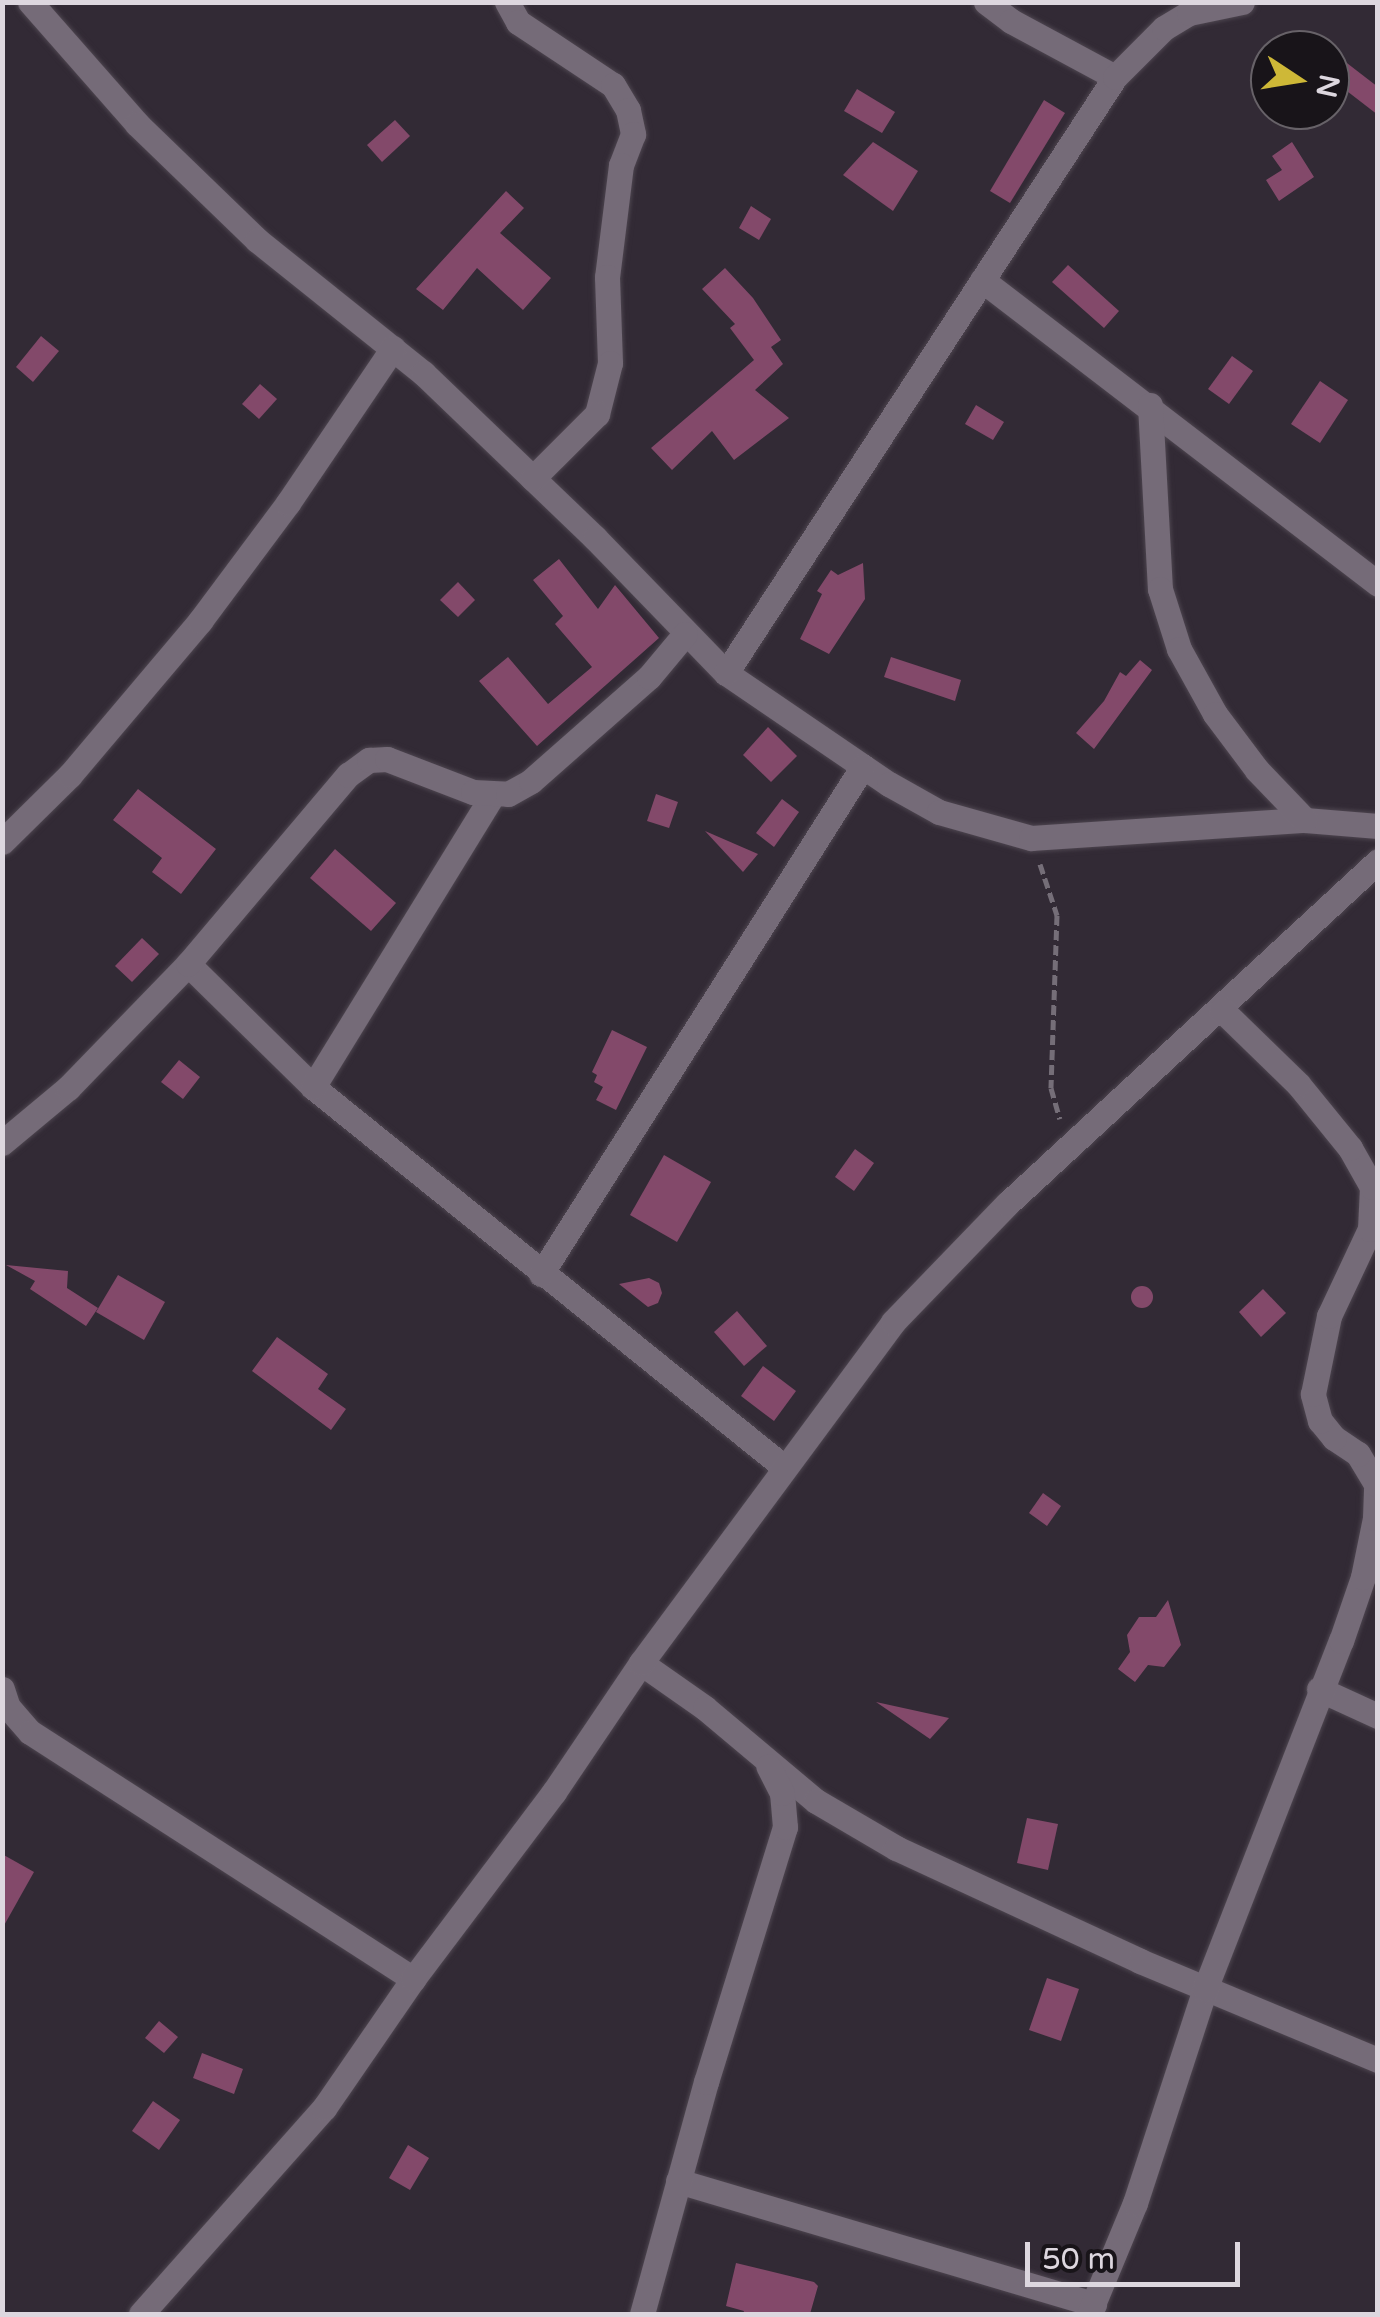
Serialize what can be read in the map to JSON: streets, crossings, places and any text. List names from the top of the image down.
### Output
{
  "scale_bar": "50 m",
  "north": "right"
}
